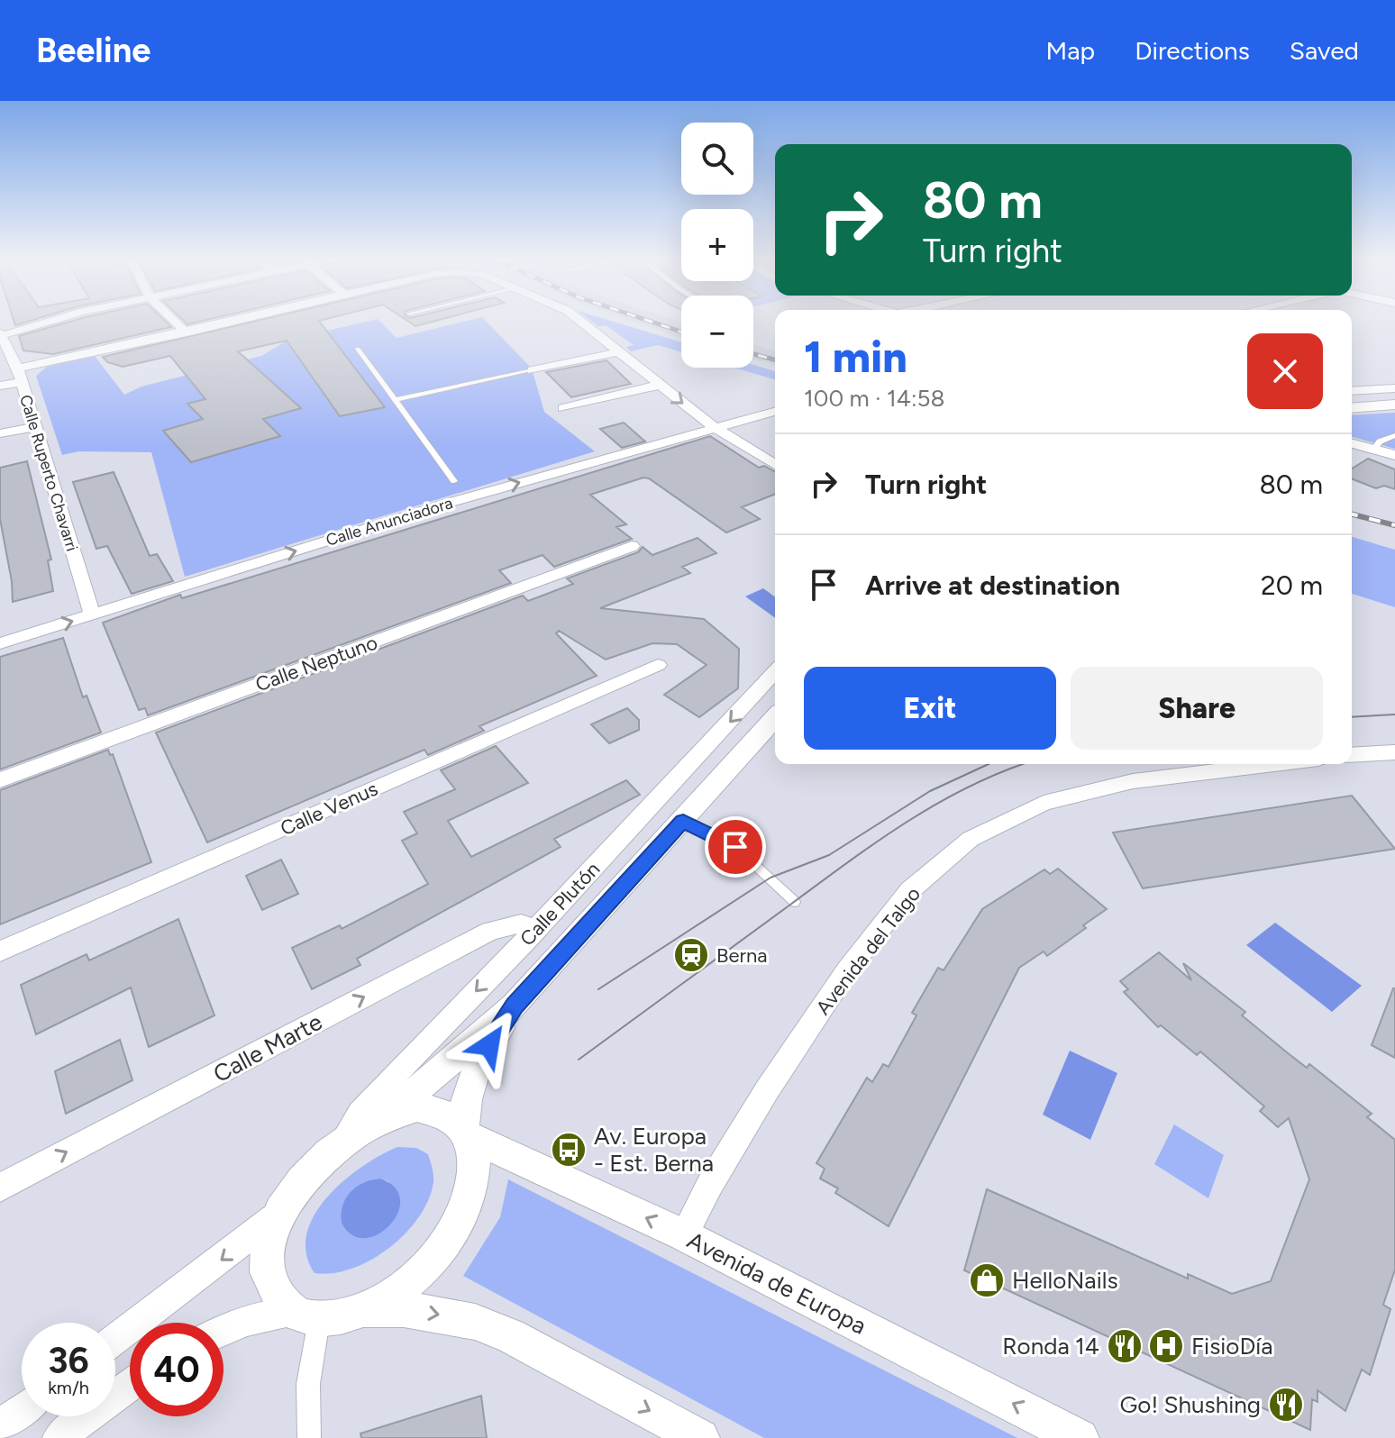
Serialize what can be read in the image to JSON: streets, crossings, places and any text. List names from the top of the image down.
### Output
{
  "streets": {
    "street": [
      "Calle Ruperto Chavarri",
      "Calle Anunciadora",
      "Calle Neptuno",
      "Calle Venus",
      "Calle Plutón",
      "Avenida del Talgo",
      "Calle Marte",
      "Avenida de Europa"
    ]
  },
  "crossings": [
    ["Calle Ruperto Chavarri", "Calle Anunciadora"],
    ["Calle Plutón", "Calle Marte"],
    ["Calle Plutón", "Avenida de Europa"],
    ["Avenida del Talgo", "Avenida de Europa"]
  ],
  "one_way": ["Calle Anunciadora"],
  "places": {
    "station": ["Berna"],
    "bus stop": ["Av. Europa - Est. Berna"],
    "shop": ["HelloNails"],
    "restaurant": ["Ronda 14", "Go! Shushing"],
    "hospital": ["FisioDía"]
  },
  "page": {
    "header": "Beeline",
    "nav": ["Map", "Directions", "Saved"],
    "map_buttons": ["+", "−"],
    "turn": ["80 m", "Turn right"],
    "heading": ["1 min", "100 m · 14:58"],
    "list": [
      {
        "name": "Turn right",
        "value": "80 m"
      },
      {
        "name": "Arrive at destination",
        "value": "20 m"
      }
    ],
    "buttons": ["Exit", "Share"],
    "speed": "36 km/h",
    "limit": "40"
  }
}
